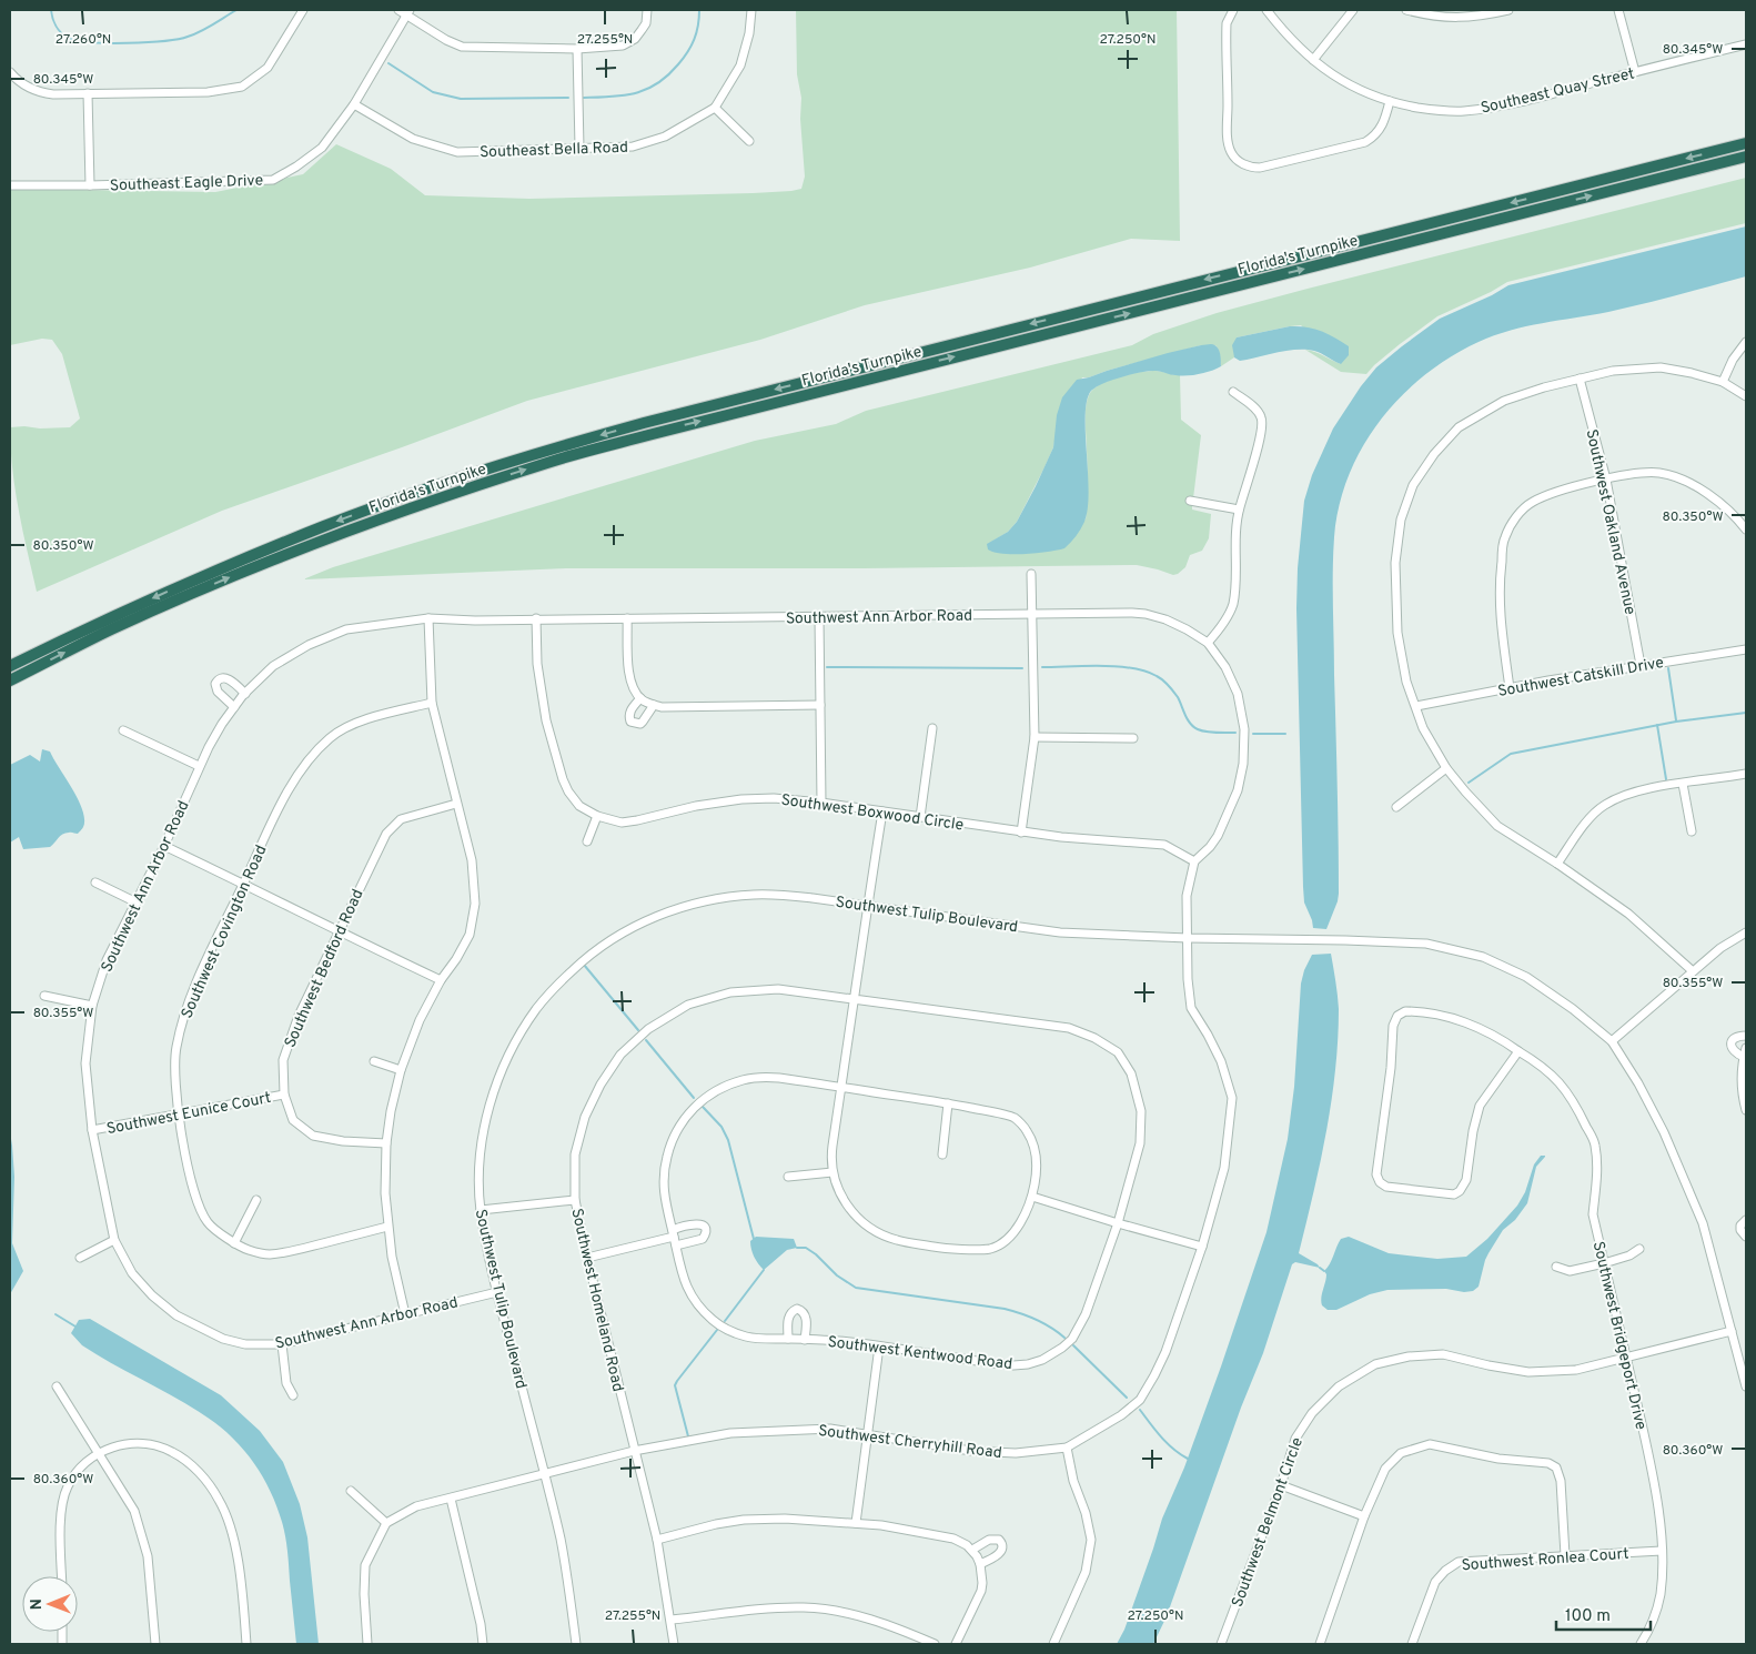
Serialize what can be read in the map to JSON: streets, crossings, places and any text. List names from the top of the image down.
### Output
{
  "streets": {
    "highway": ["Florida's Turnpike"],
    "street": [
      "Southeast Quay Street",
      "Southeast Bella Road",
      "Southeast Eagle Drive",
      "Southwest Oakland Avenue",
      "Southwest Ann Arbor Road",
      "Southwest Catskill Drive",
      "Southwest Boxwood Circle",
      "Southwest Tulip Boulevard",
      "Southwest Covington Road",
      "Southwest Bedford Road",
      "Southwest Eunice Court",
      "Southwest Homeland Road",
      "Southwest Bridgeport Drive",
      "Southwest Kentwood Road",
      "Southwest Cherryhill Road",
      "Southwest Belmont Circle",
      "Southwest Ronlea Court"
    ]
  },
  "crossings": [
    ["Southeast Bella Road", "Southeast Eagle Drive"],
    ["Southwest Oakland Avenue", "Southwest Catskill Drive"],
    ["Southwest Ann Arbor Road", "Southwest Boxwood Circle"],
    ["Southwest Ann Arbor Road", "Southwest Tulip Boulevard"],
    ["Southwest Ann Arbor Road", "Southwest Eunice Court"],
    ["Southwest Tulip Boulevard", "Southwest Cherryhill Road"],
    ["Southwest Tulip Boulevard", "Southwest Belmont Circle"],
    ["Southwest Covington Road", "Southwest Eunice Court"],
    ["Southwest Bedford Road", "Southwest Eunice Court"],
    ["Southwest Homeland Road", "Southwest Kentwood Road"],
    ["Southwest Homeland Road", "Southwest Cherryhill Road"],
    ["Southwest Bridgeport Drive", "Southwest Belmont Circle"],
    ["Southwest Bridgeport Drive", "Southwest Ronlea Court"]
  ],
  "scale_bar": "100 m",
  "north": "left",
  "coordinates": [
    "27.260°N",
    "27.255°N",
    "27.250°N",
    "80.345°W",
    "80.350°W",
    "80.355°W",
    "80.360°W"
  ]
}
